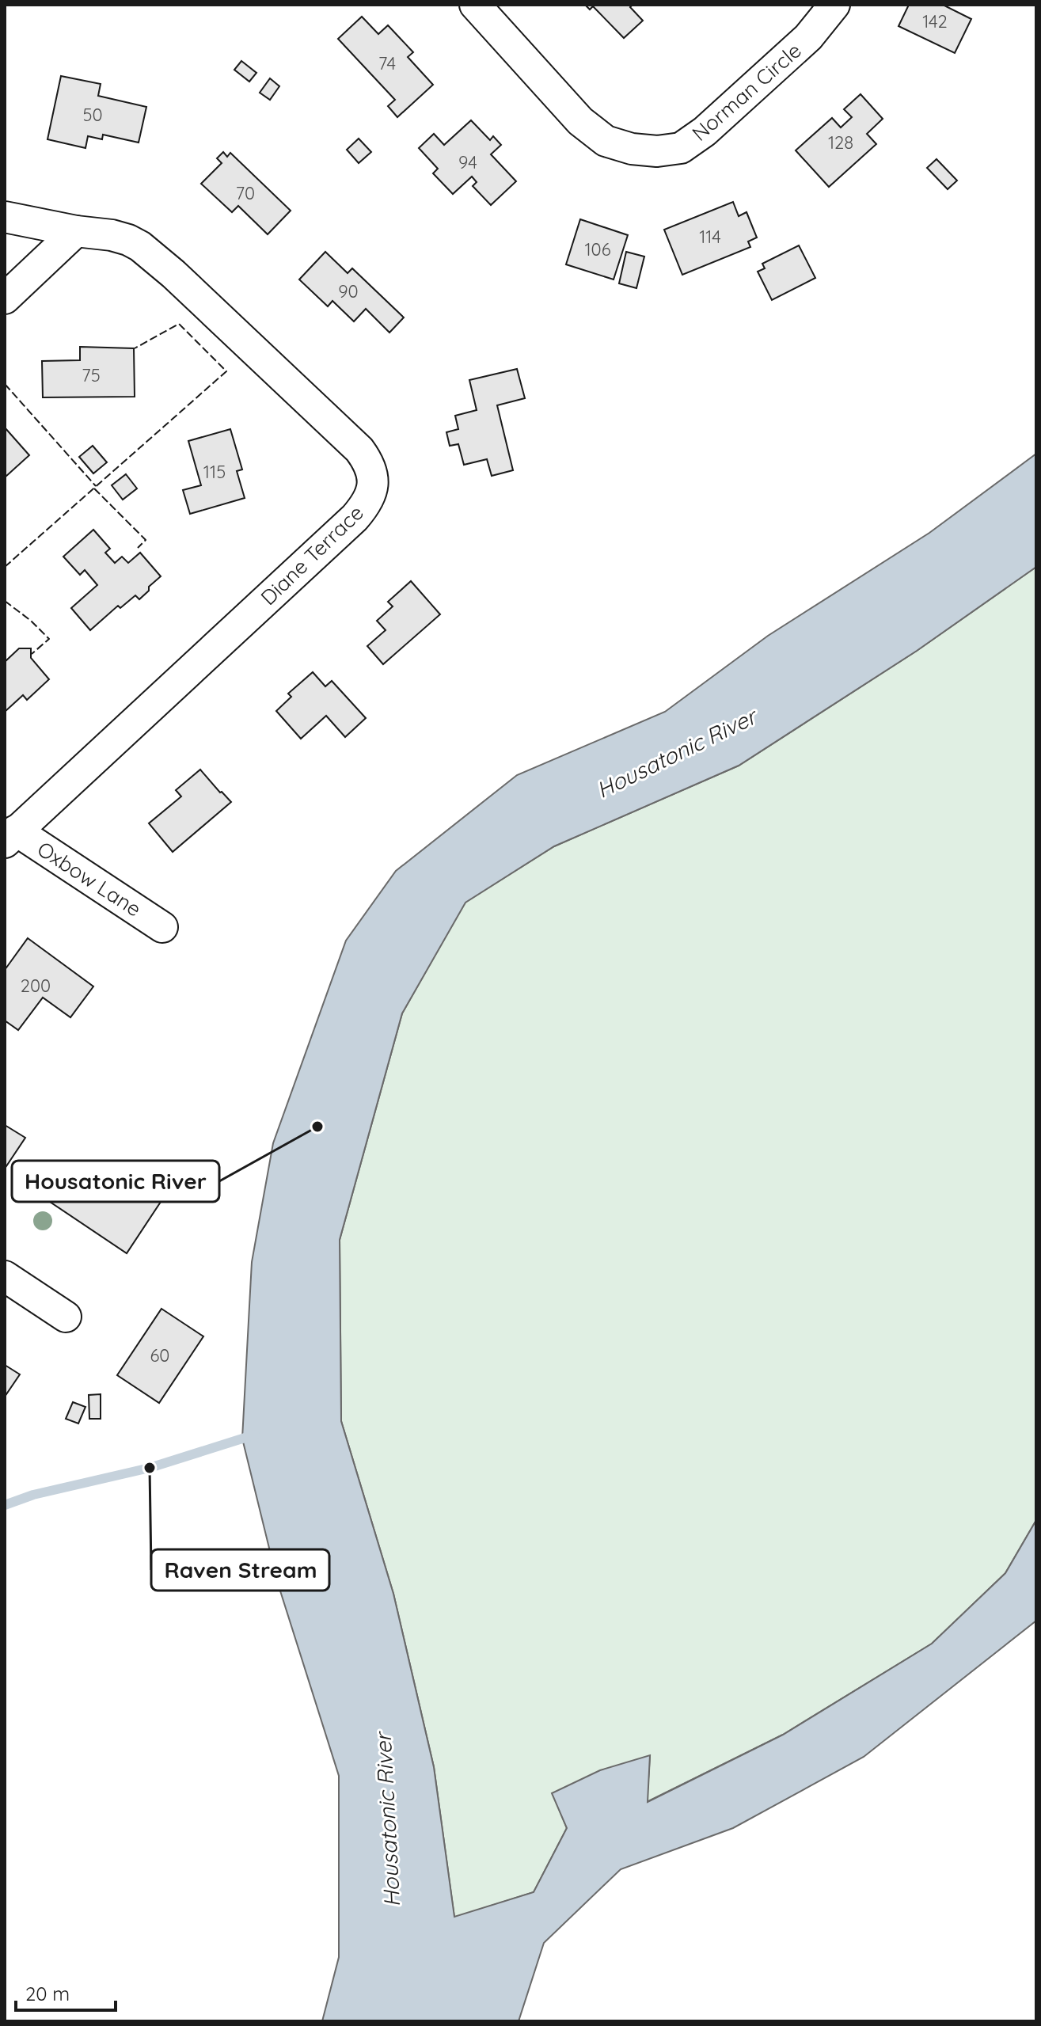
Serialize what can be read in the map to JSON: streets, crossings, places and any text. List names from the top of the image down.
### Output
{
  "streets": {
    "street": ["Norman Circle", "Diane Terrace", "Oxbow Lane"]
  },
  "crossings": [
    ["Diane Terrace", "Oxbow Lane"]
  ],
  "water": ["Housatonic River"],
  "places": ["Housatonic River", "Raven Stream"],
  "house_numbers": [
    "142",
    "74",
    "50",
    "128",
    "94",
    "70",
    "114",
    "106",
    "90",
    "75",
    "115",
    "200",
    "60"
  ],
  "scale_bar": "20 m"
}
